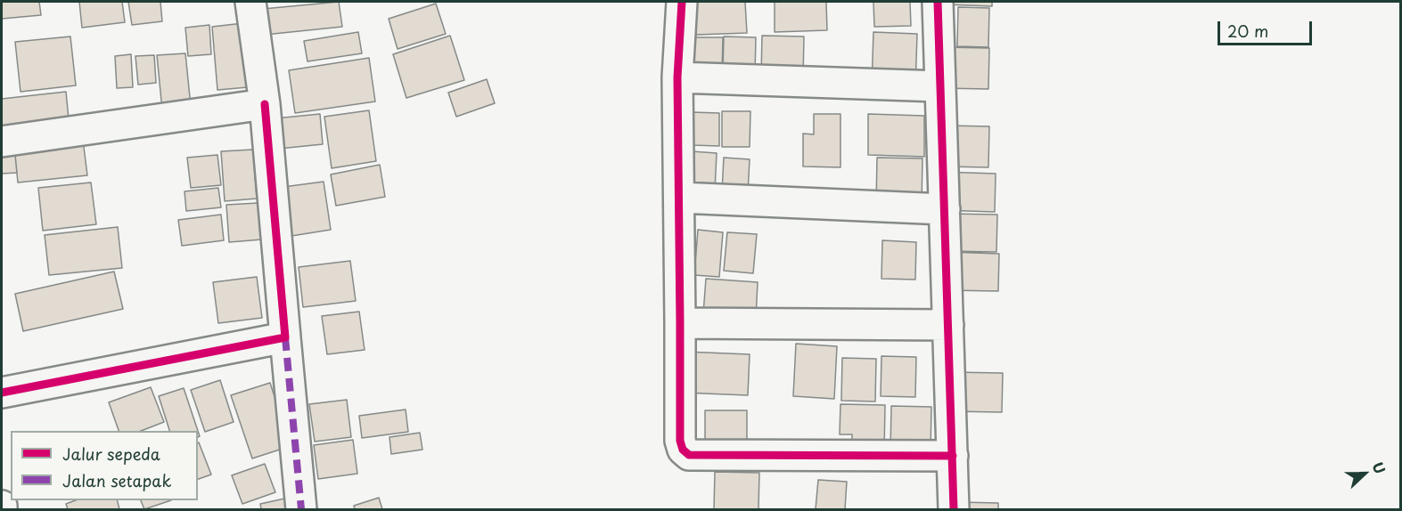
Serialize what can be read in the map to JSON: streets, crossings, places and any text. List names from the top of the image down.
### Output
{
  "legend": ["Jalur sepeda", "Jalan setapak"],
  "scale_bar": "20 m",
  "north": "right"
}
